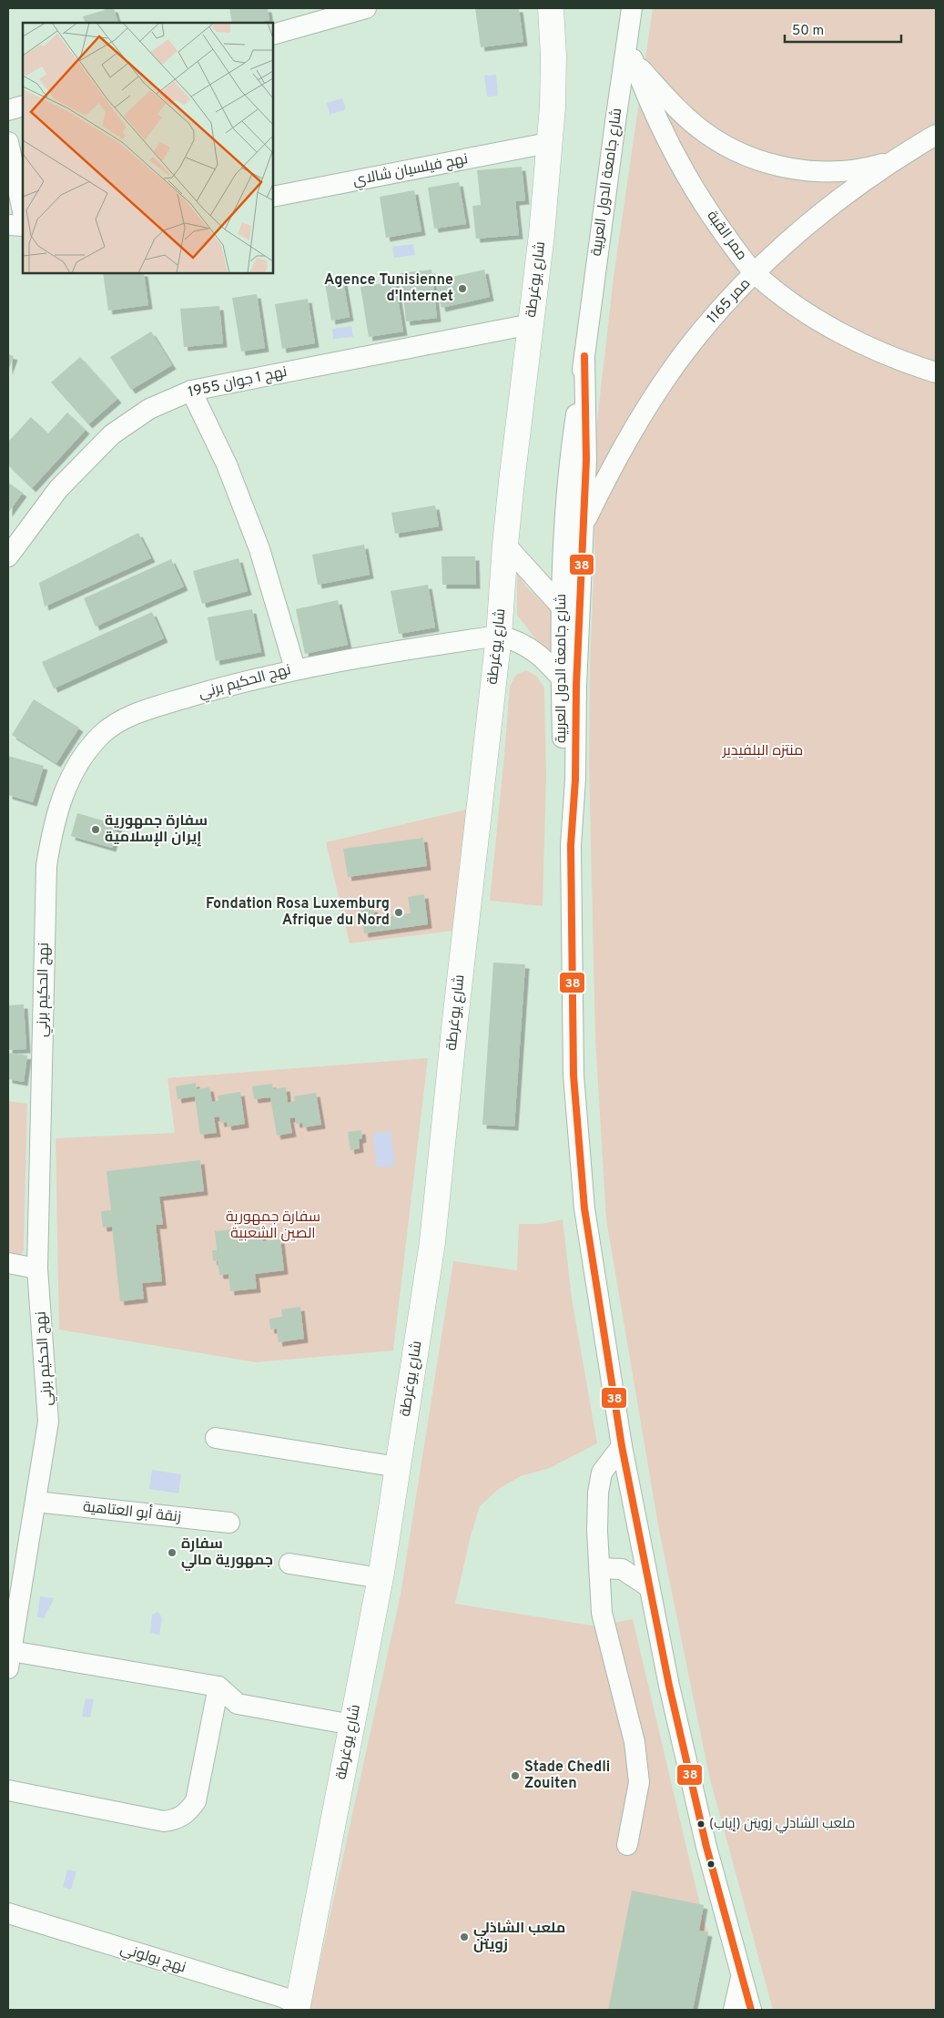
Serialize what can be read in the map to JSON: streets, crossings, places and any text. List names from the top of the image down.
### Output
{
  "streets": {
    "main road": ["شارع يوغرطة"],
    "street": [
      "نهج فيلسيان شالاي",
      "شارع جامعة الدول العربية",
      "ممر القبة",
      "ممر 1165",
      "نهج 1 جوان 1955",
      "نهج الحكيم برني",
      "زنقة أبو العتاهية",
      "نهج بولوني"
    ]
  },
  "crossings": [
    ["نهج فيلسيان شالاي", "شارع يوغرطة"],
    ["شارع جامعة الدول العربية", "ممر القبة"],
    ["شارع جامعة الدول العربية", "ممر 1165"],
    ["ممر القبة", "ممر 1165"],
    ["شارع يوغرطة", "نهج 1 جوان 1955"],
    ["شارع يوغرطة", "نهج الحكيم برني"],
    ["شارع يوغرطة", "نهج بولوني"],
    ["نهج الحكيم برني", "زنقة أبو العتاهية"]
  ],
  "parks": ["منتزه البلفيدير", "سفارة جمهورية الصين الشعبية"],
  "places": [
    "Agence Tunisienne d'Internet",
    "سفارة جمهورية إيران الإسلامية",
    "Fondation Rosa Luxemburg Afrique du Nord",
    "سفارة جمهورية مالي",
    "Stade Chedli Zouiten",
    "ملعب الشادلي زويتن (إياب)",
    "ملعب الشاذلي زويتن"
  ],
  "lines": ["transit line 38"],
  "scale_bar": "50 m"
}
